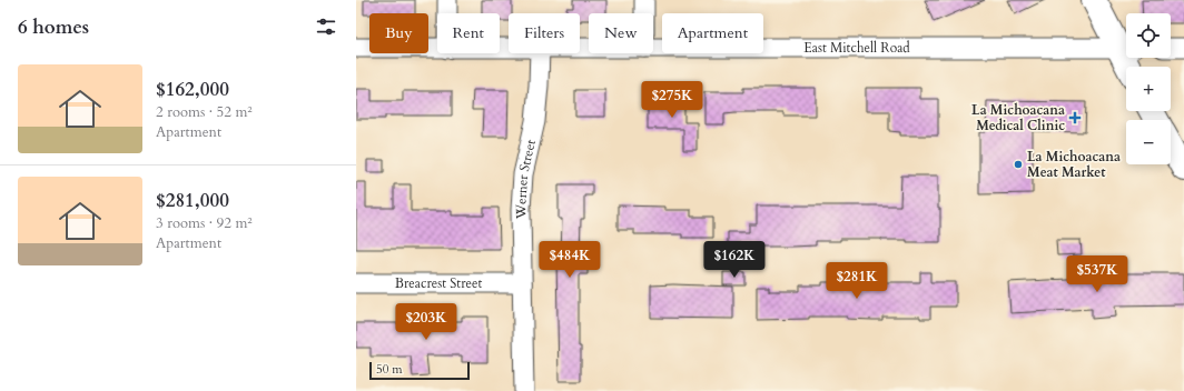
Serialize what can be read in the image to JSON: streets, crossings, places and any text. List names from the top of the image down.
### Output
{
  "streets": {
    "street": ["East Mitchell Road", "Werner Street", "Breacrest Street"]
  },
  "crossings": [
    ["Werner Street", "Breacrest Street"]
  ],
  "places": {
    "health": ["La Michoacana Medical Clinic"],
    "other": ["La Michoacana Meat Market"]
  },
  "scale_bar": "50 m",
  "page": {
    "heading": "6 homes",
    "map_buttons": ["+", "−"],
    "chip": [
      "Buy",
      "Rent",
      "Filters",
      "New",
      "Apartment"
    ],
    "list": [
      {
        "name": "$162,000",
        "note": "2 rooms · 52 m² · Apartment"
      },
      {
        "name": "$281,000",
        "note": "3 rooms · 92 m² · Apartment"
      }
    ],
    "price": [
      "$275K",
      "$484K",
      "$162K",
      "$537K",
      "$281K",
      "$203K"
    ],
    "scale": "50 m"
  }
}
